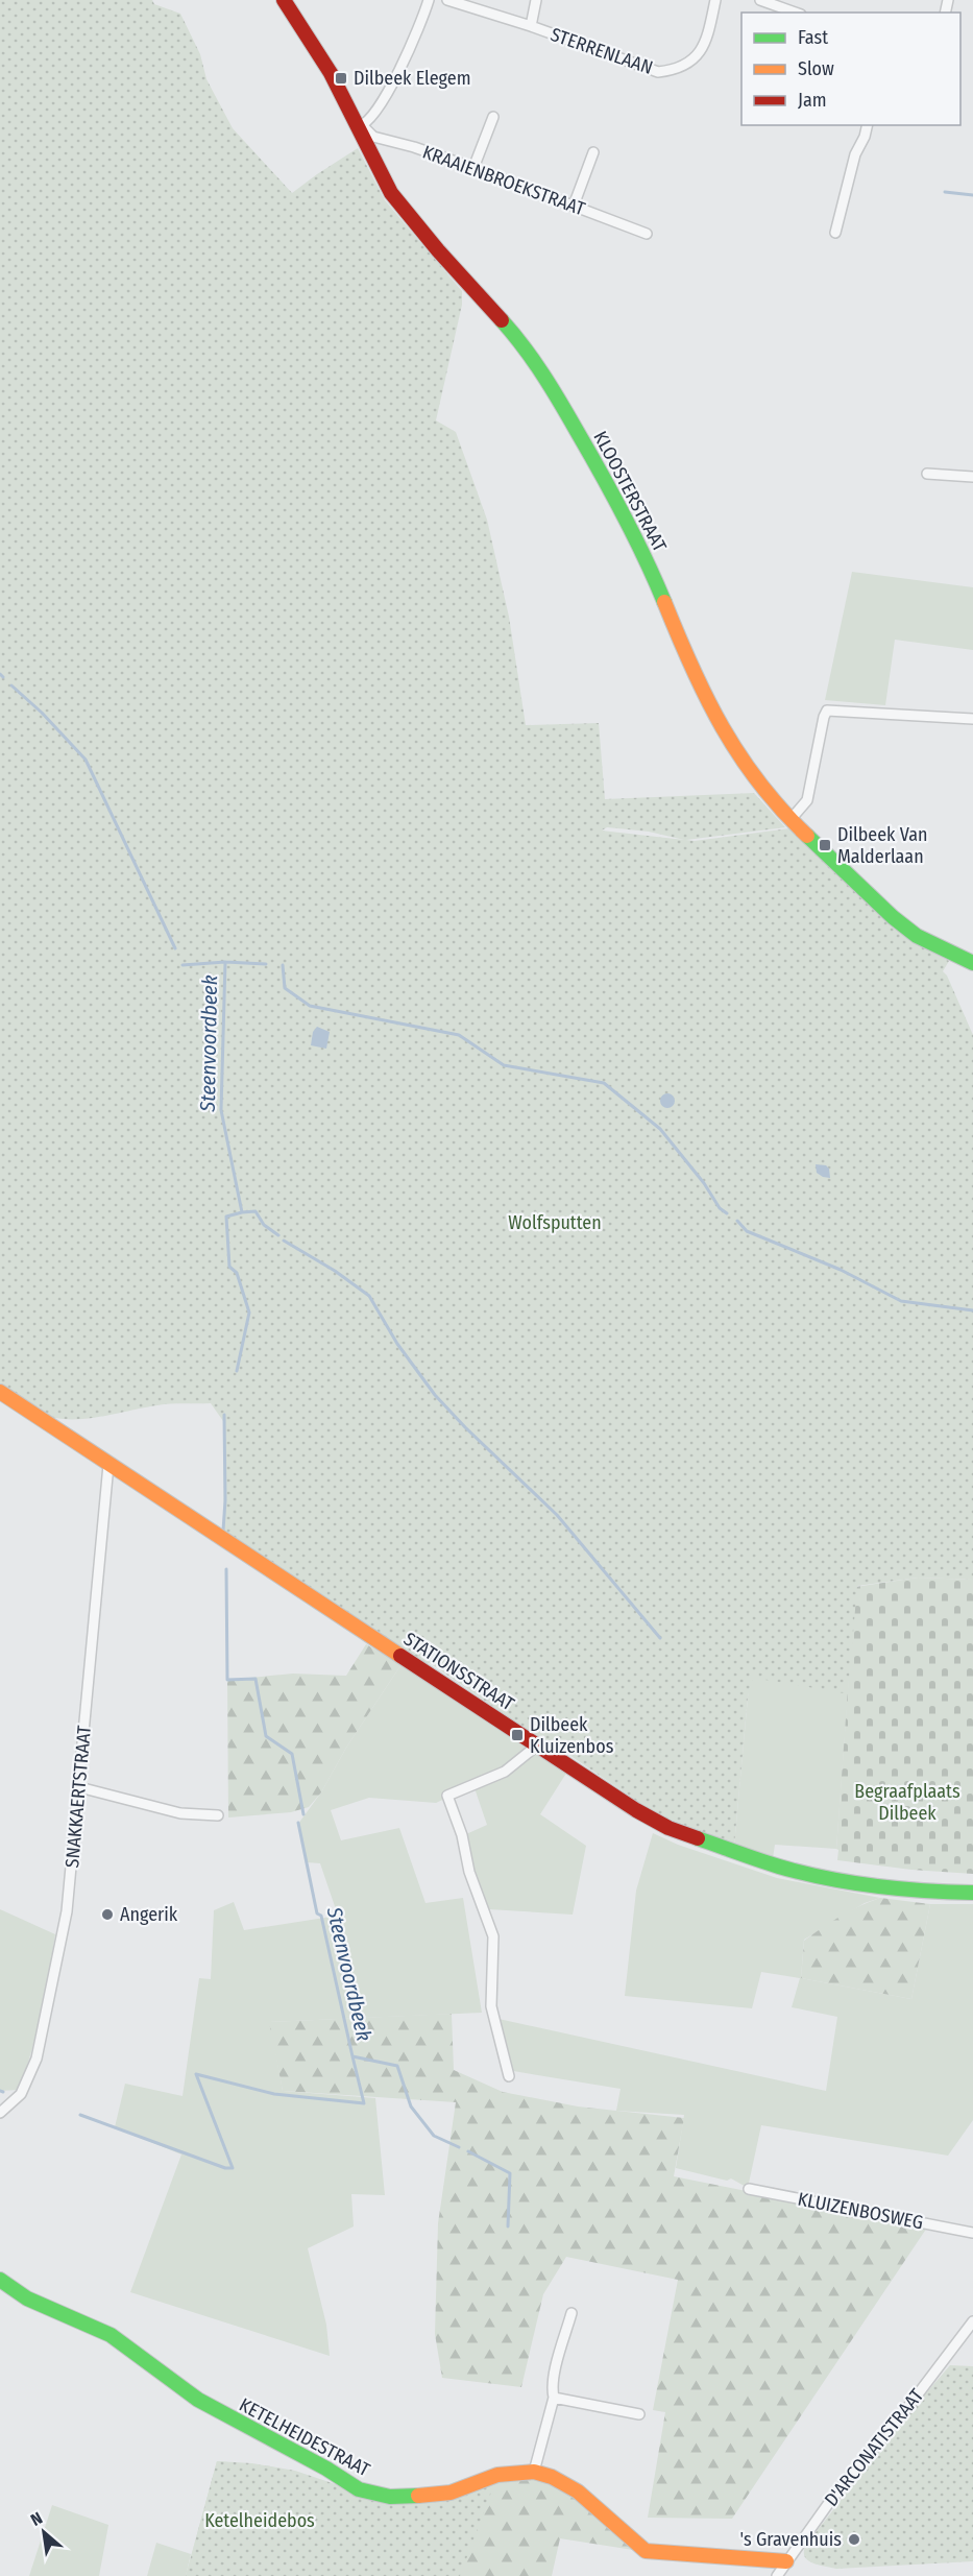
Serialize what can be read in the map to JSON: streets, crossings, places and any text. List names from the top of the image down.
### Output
{
  "streets": {
    "street": [
      "STERRENLAAN",
      "KRAAIENBROEKSTRAAT",
      "KLOOSTERSTRAAT",
      "STATIONSSTRAAT",
      "SNAKKAERTSTRAAT",
      "KLUIZENBOSWEG",
      "KETELHEIDESTRAAT",
      "D'ARCONATISTRAAT"
    ]
  },
  "crossings": [
    ["KRAAIENBROEKSTRAAT", "KLOOSTERSTRAAT"],
    ["STATIONSSTRAAT", "SNAKKAERTSTRAAT"],
    ["KETELHEIDESTRAAT", "D'ARCONATISTRAAT"]
  ],
  "water": ["Steenvoordbeek"],
  "parks": ["Wolfsputten", "Begraafplaats Dilbeek", "Ketelheidebos"],
  "places": {
    "transit": ["Dilbeek Elegem", "Dilbeek Van Malderlaan", "Dilbeek Kluizenbos"],
    "other": ["Angerik", "'s Gravenhuis"]
  },
  "legend": ["Fast", "Slow", "Jam"],
  "north": "top left"
}
